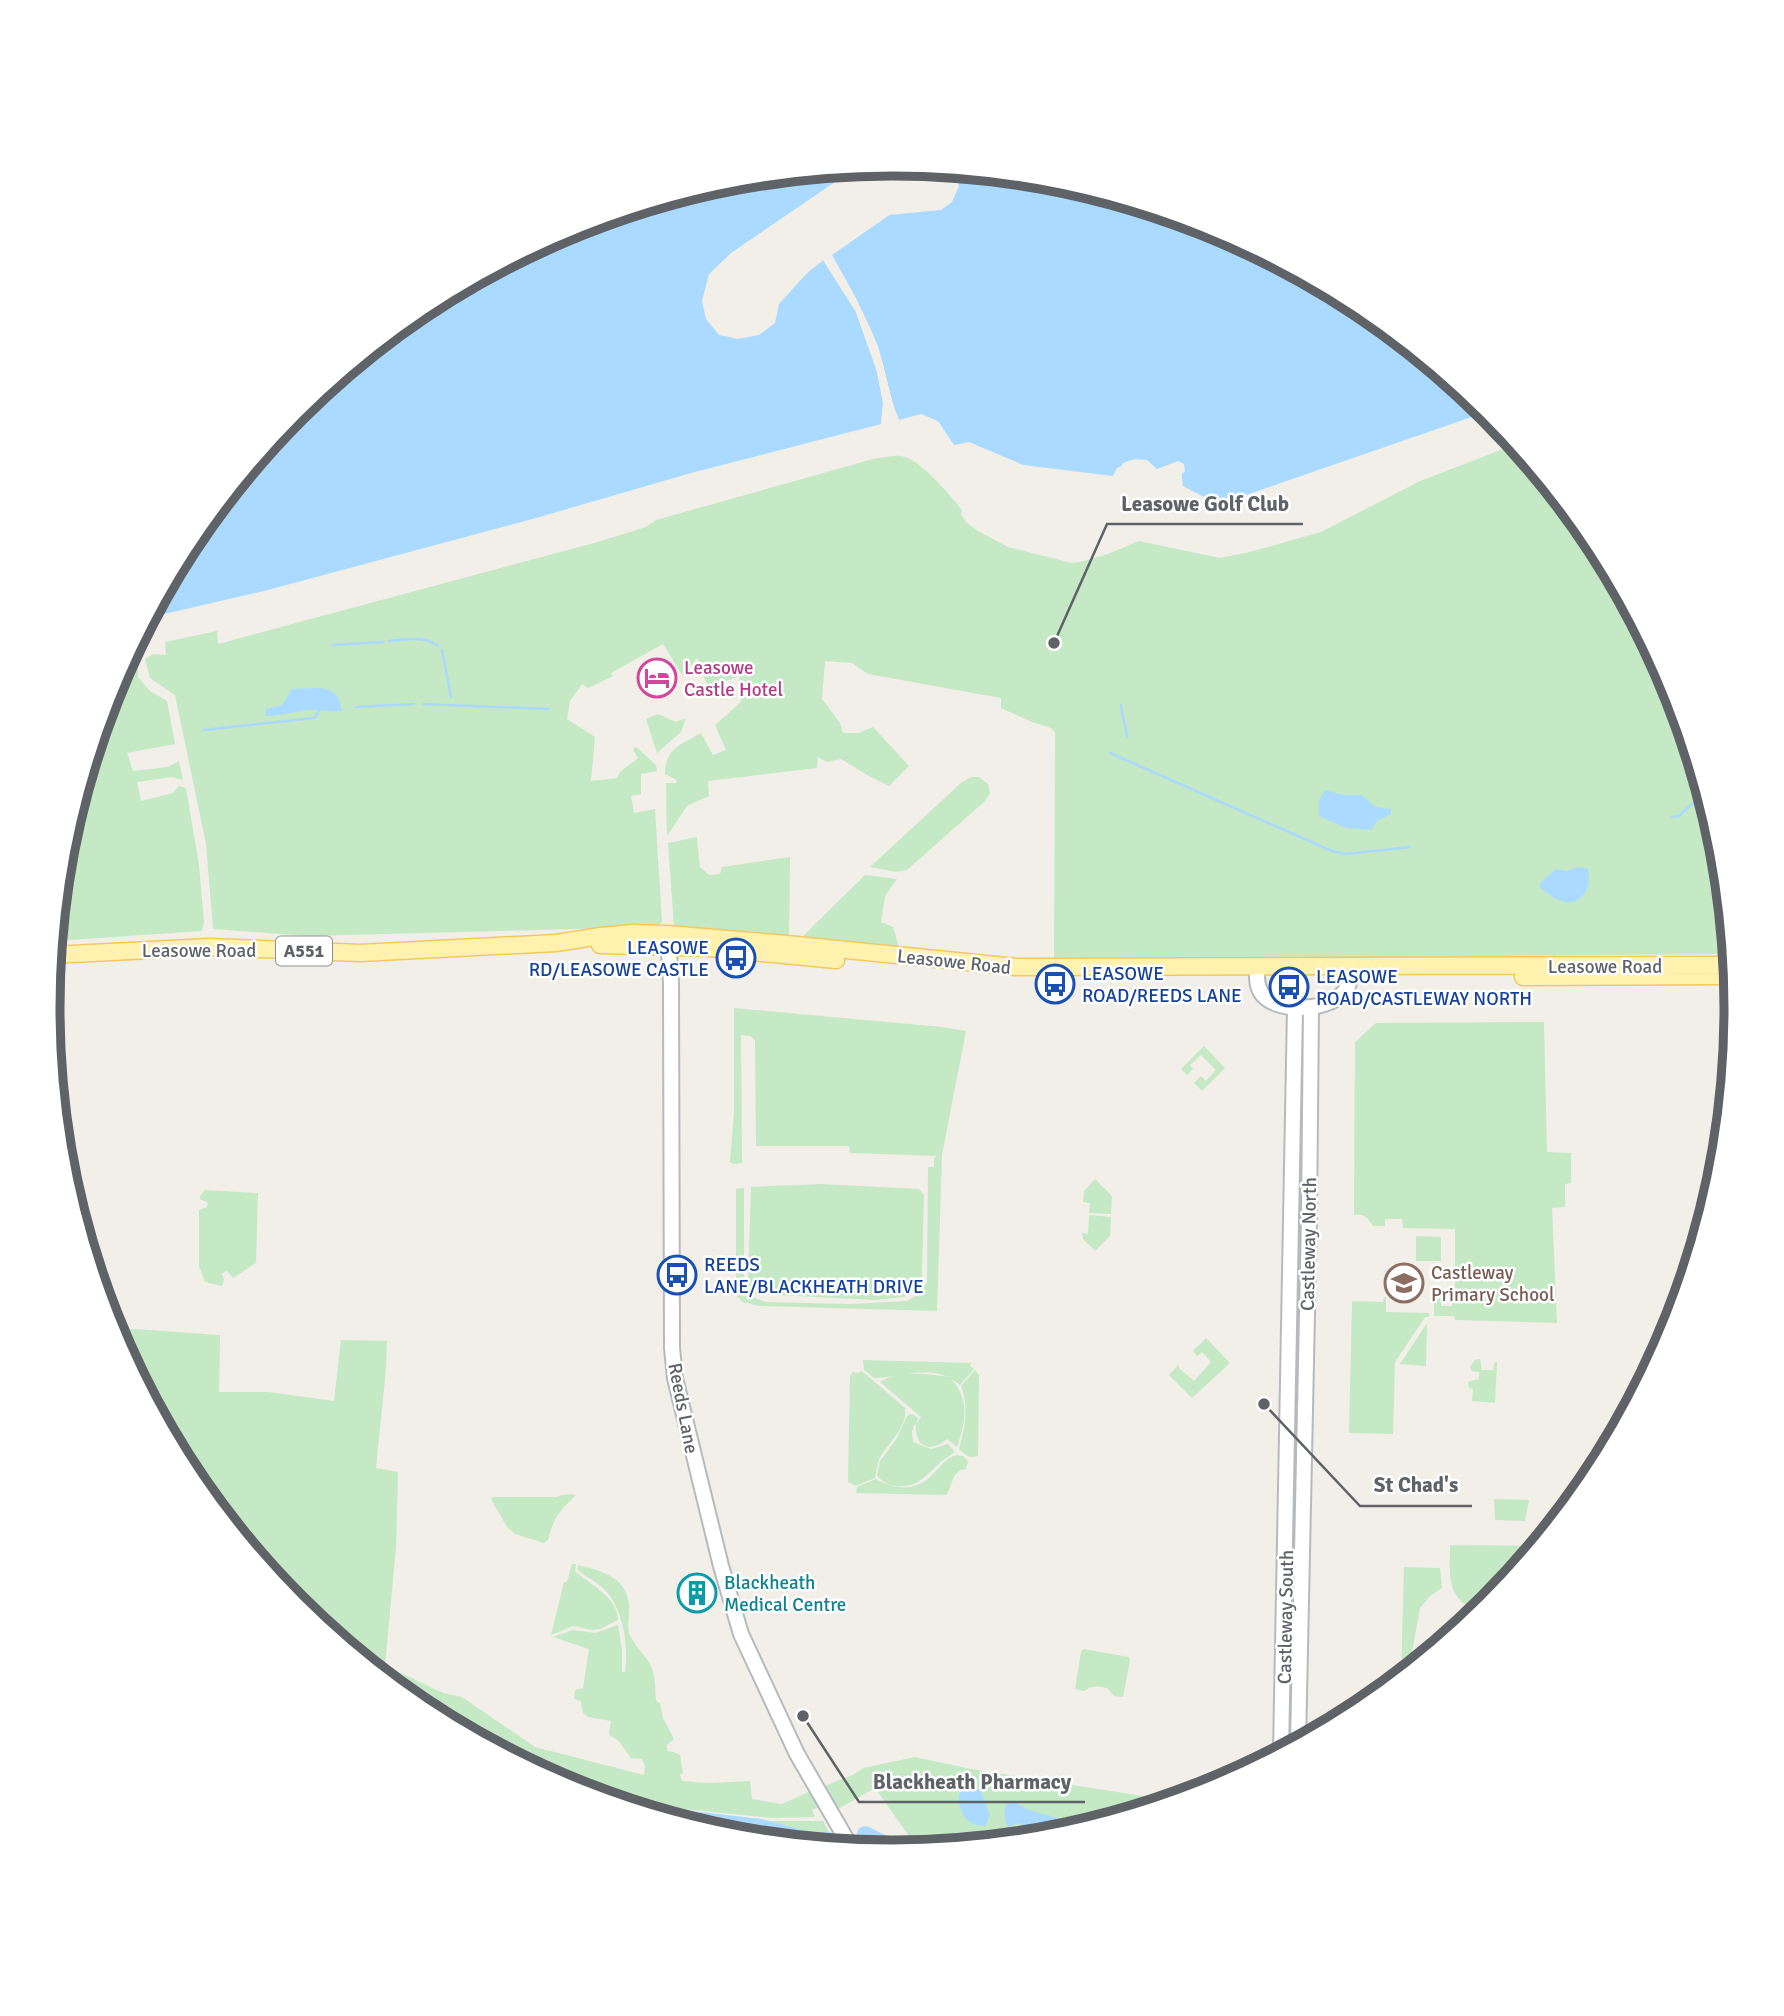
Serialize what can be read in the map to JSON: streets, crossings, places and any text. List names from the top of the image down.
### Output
{
  "streets": {
    "main road": ["Leasowe Road", "A551"],
    "street": ["Castleway North", "Reeds Lane", "Castleway South"]
  },
  "crossings": [
    ["Leasowe Road", "Reeds Lane"],
    ["Castleway North", "Castleway South"]
  ],
  "places": {
    "other": ["Leasowe Golf Club", "St Chad's", "Blackheath Pharmacy"],
    "hotel": ["Leasowe Castle Hotel"],
    "bus stop": [
      "LEASOWE RD/LEASOWE CASTLE",
      "LEASOWE ROAD/REEDS LANE",
      "LEASOWE ROAD/CASTLEWAY NORTH",
      "REEDS LANE/BLACKHEATH DRIVE"
    ],
    "school or university": ["Castleway Primary School"],
    "building": ["Blackheath Medical Centre"]
  }
}
